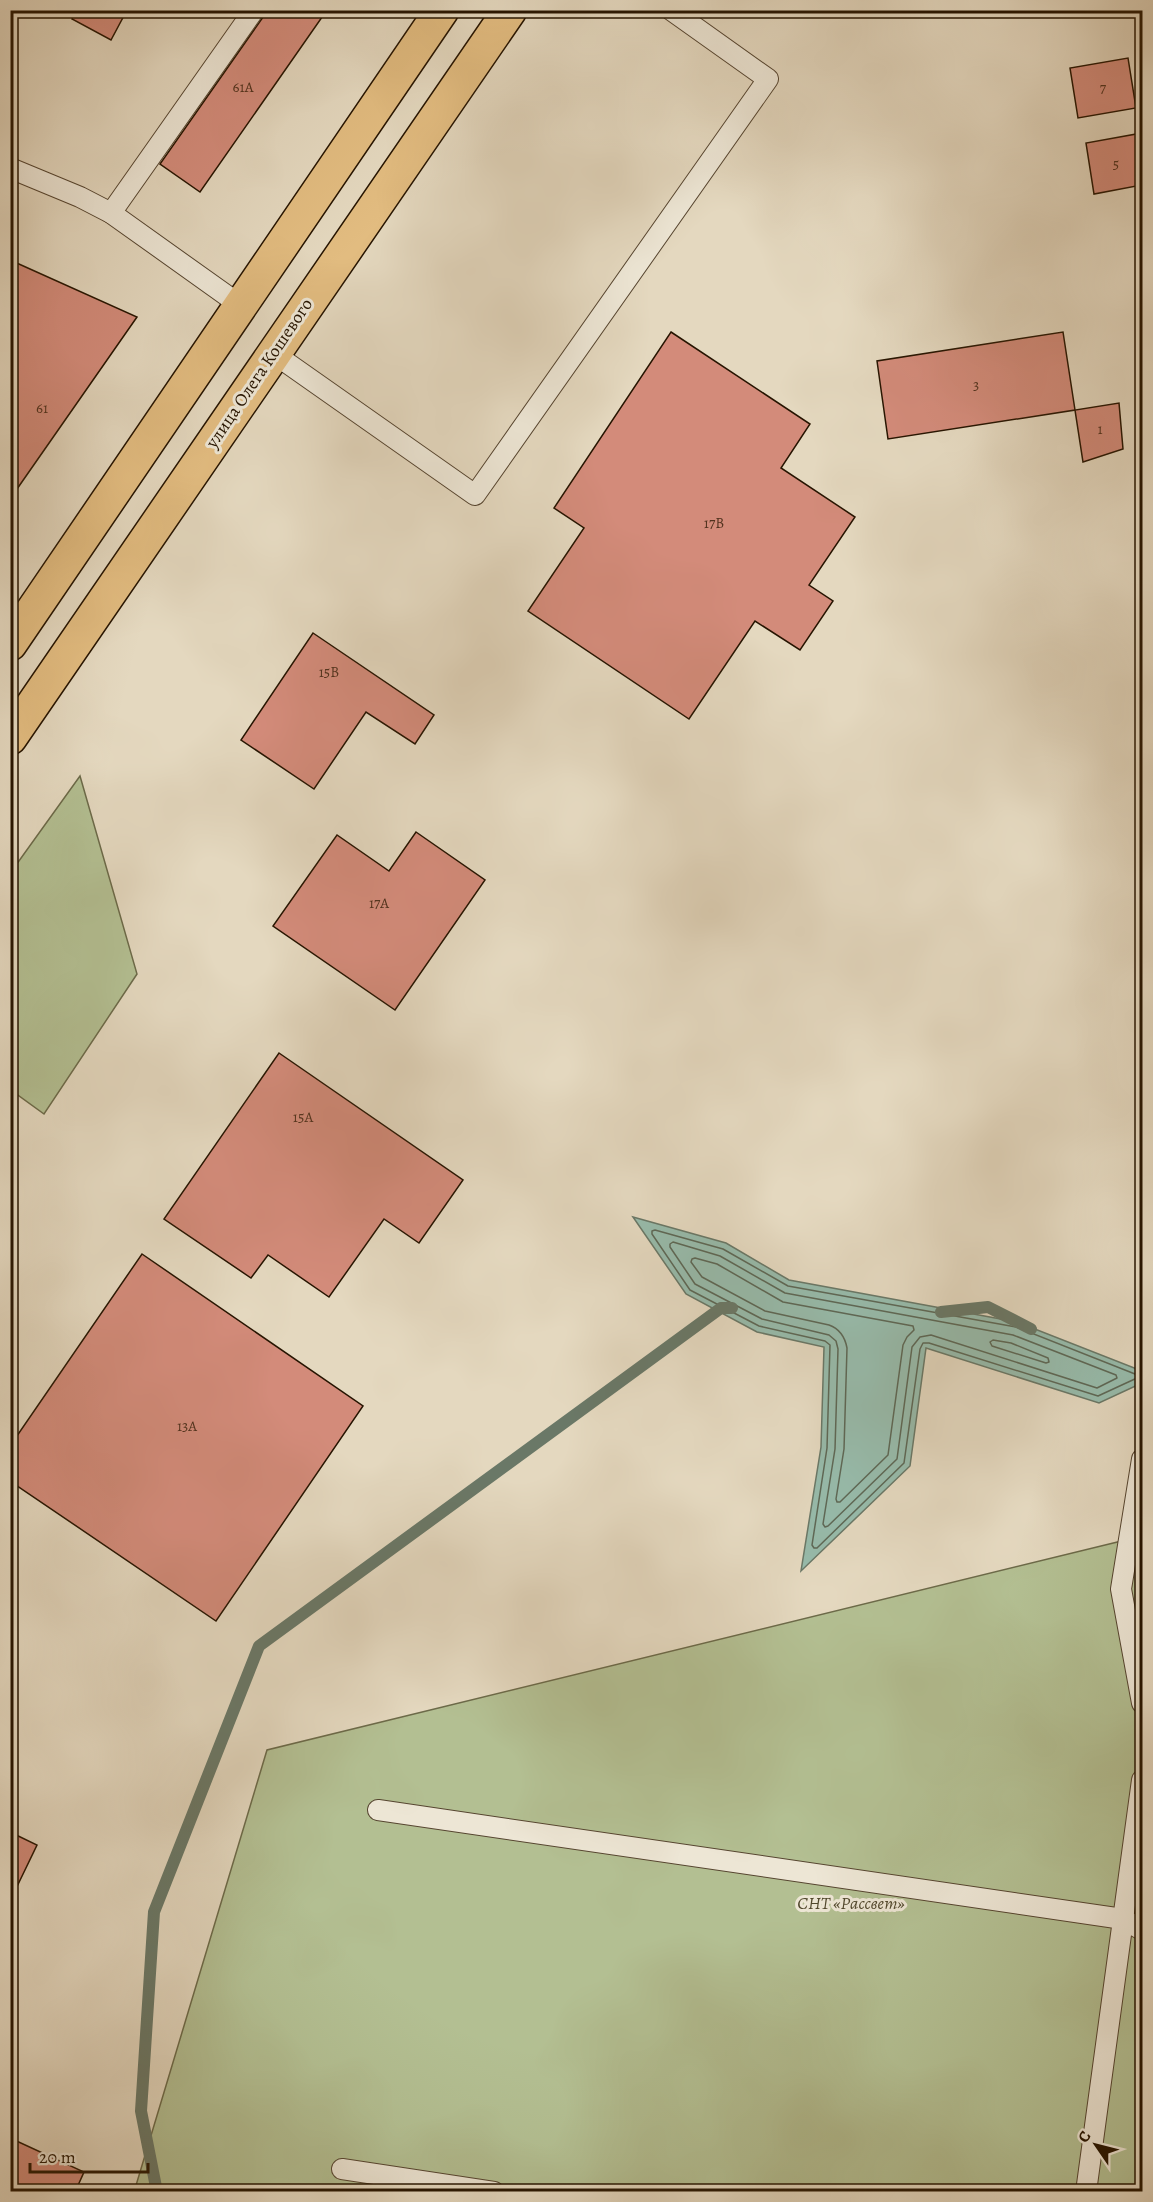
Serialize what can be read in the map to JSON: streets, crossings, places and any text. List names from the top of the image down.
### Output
{
  "streets": {
    "main road": ["улица Олега Кошевого"]
  },
  "parks": ["СНТ «Рассвет»"],
  "house_numbers": [
    "61А",
    "7",
    "5",
    "3",
    "61",
    "1",
    "17В",
    "15В",
    "17А",
    "15А",
    "13А"
  ],
  "scale_bar": "20 m",
  "north": "top left"
}
